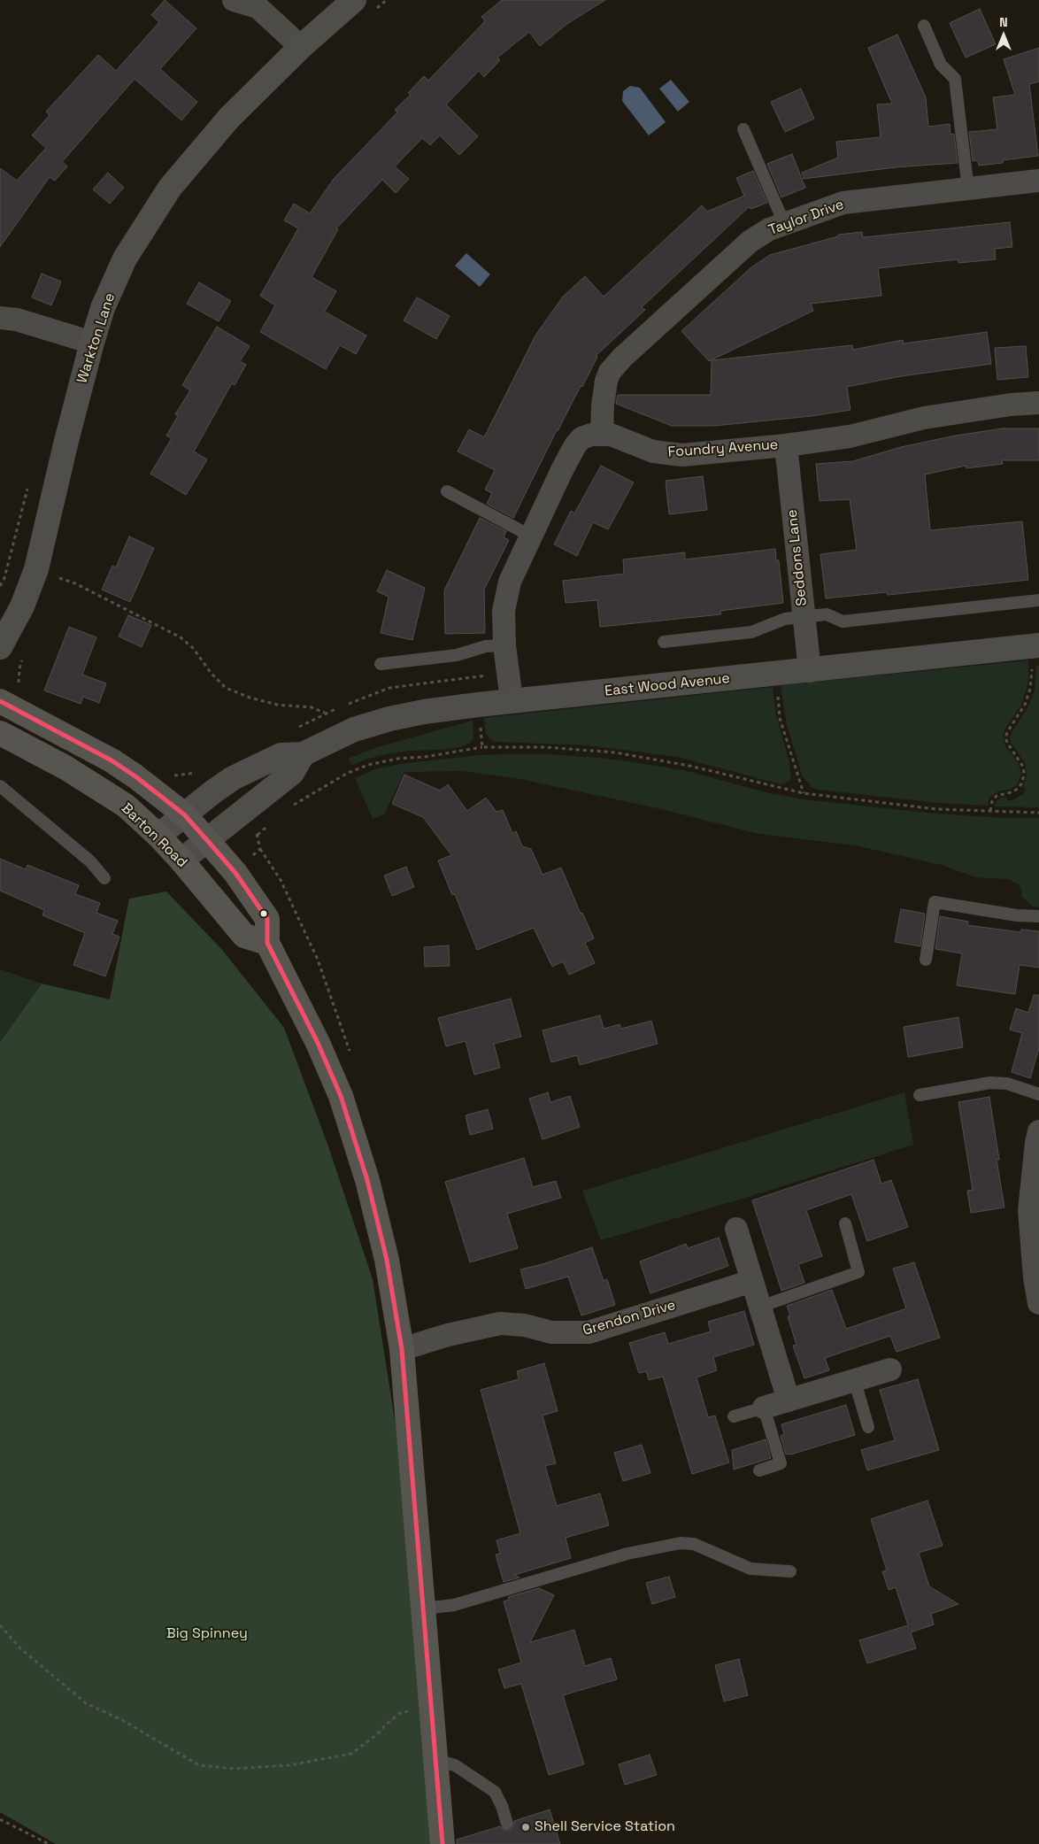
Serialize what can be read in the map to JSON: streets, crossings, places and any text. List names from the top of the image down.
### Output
{
  "streets": {
    "main road": ["Barton Road"],
    "street": [
      "Taylor Drive",
      "Warkton Lane",
      "Foundry Avenue",
      "Seddons Lane",
      "East Wood Avenue",
      "Grendon Drive"
    ]
  },
  "crossings": [
    ["Taylor Drive", "Foundry Avenue"],
    ["Foundry Avenue", "Seddons Lane"],
    ["Foundry Avenue", "East Wood Avenue"],
    ["Seddons Lane", "East Wood Avenue"],
    ["East Wood Avenue", "Barton Road"]
  ],
  "parks": ["Big Spinney"],
  "places": ["Shell Service Station"],
  "north": "top"
}
